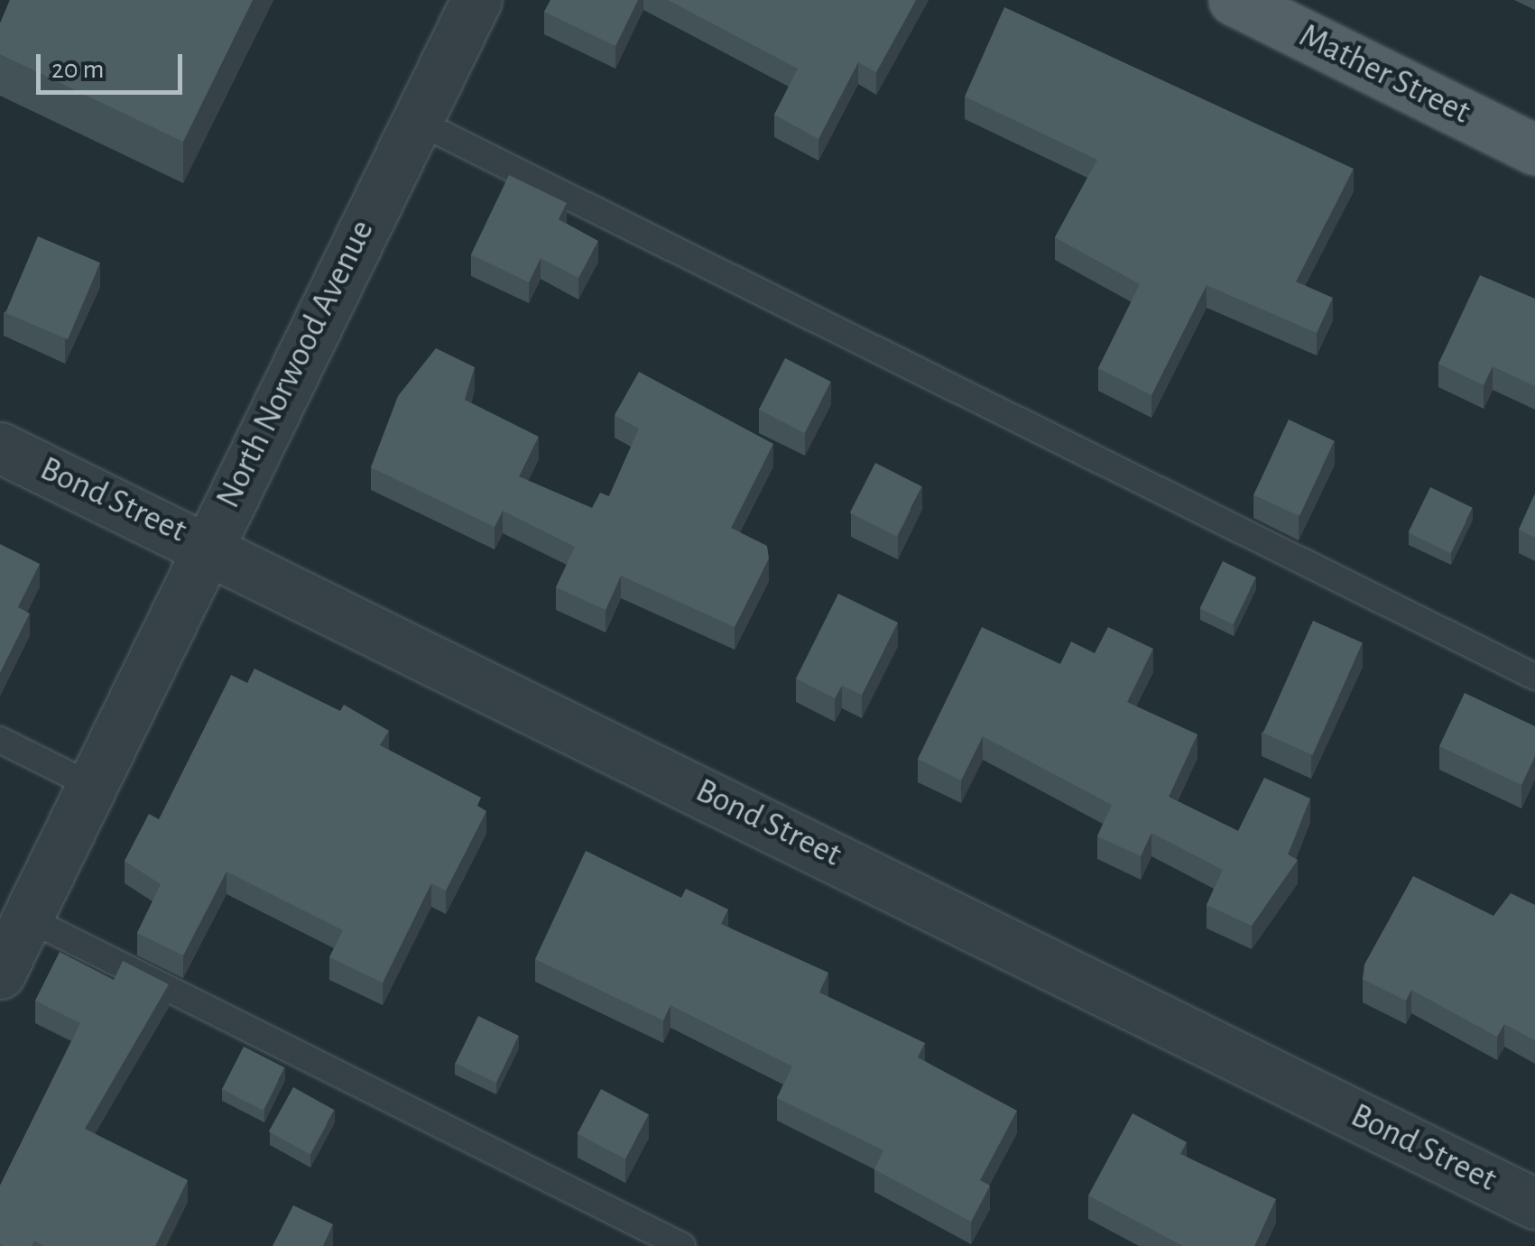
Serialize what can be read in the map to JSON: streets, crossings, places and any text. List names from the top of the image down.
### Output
{
  "streets": {
    "main road": ["Mather Street"],
    "street": ["North Norwood Avenue", "Bond Street"]
  },
  "crossings": [
    ["North Norwood Avenue", "Bond Street"]
  ],
  "scale_bar": "20 m"
}
